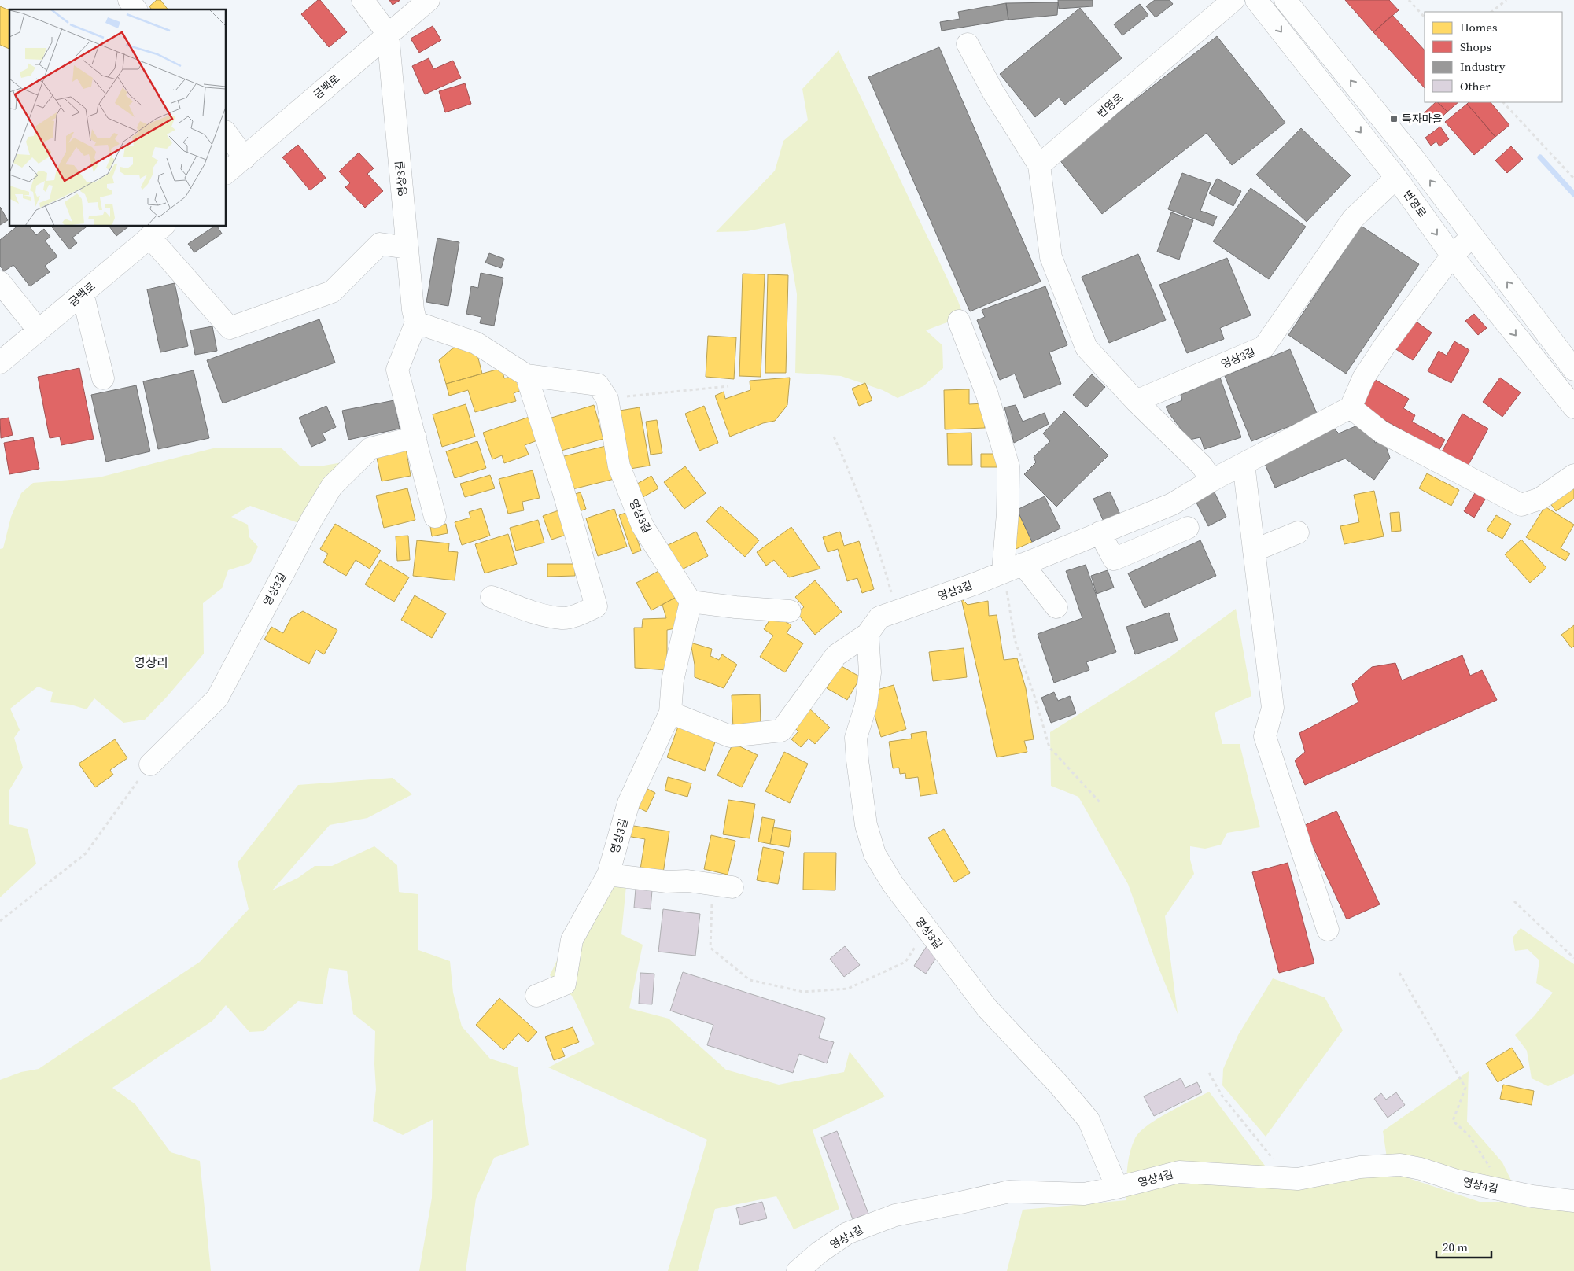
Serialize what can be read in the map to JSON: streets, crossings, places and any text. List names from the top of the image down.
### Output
{
  "streets": {
    "street": [
      "금백로",
      "번영로",
      "영상3길",
      "영상4길"
    ]
  },
  "crossings": [
    ["금백로", "영상3길"],
    ["번영로", "영상3길"],
    ["영상3길", "영상4길"]
  ],
  "districts": ["영상리"],
  "places": {
    "transit": ["득자마을"]
  },
  "legend": [
    "Homes",
    "Shops",
    "Industry",
    "Other"
  ],
  "scale_bar": "20 m"
}
